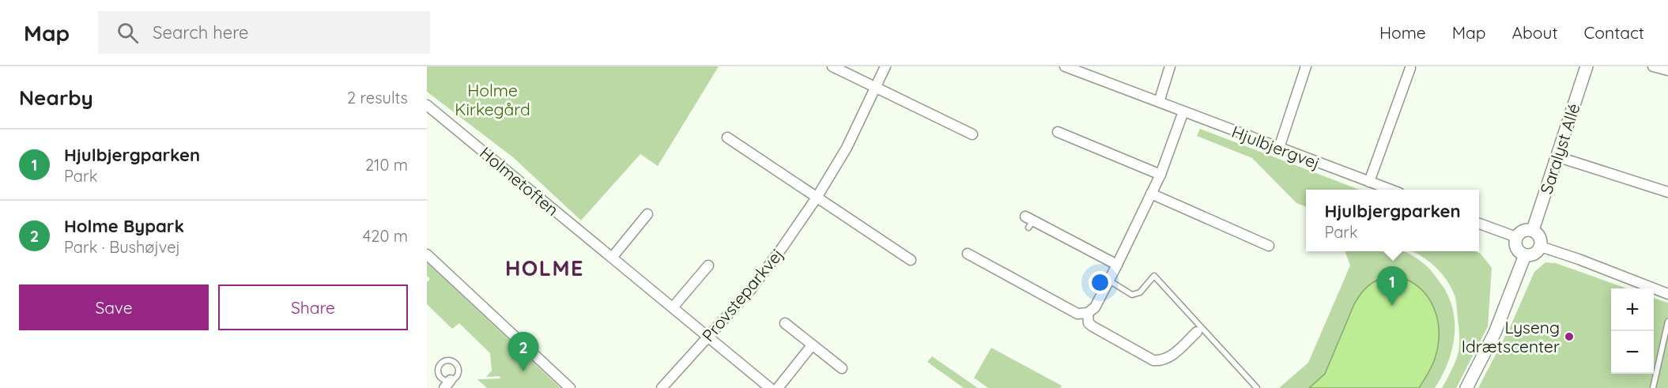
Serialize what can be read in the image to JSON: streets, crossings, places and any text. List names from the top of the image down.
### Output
{
  "streets": {
    "street": [
      "Hjulbjergvej",
      "Saralyst Allé",
      "Holmetoften",
      "Provsteparkvej"
    ]
  },
  "crossings": [
    ["Holmetoften", "Provsteparkvej"]
  ],
  "districts": ["HOLME"],
  "parks": ["Holme Kirkegård"],
  "places": ["Lyseng Idrætscenter"],
  "page": {
    "header": "Map",
    "search": "Search here",
    "nav": [
      "Home",
      "Map",
      "About",
      "Contact"
    ],
    "heading": ["Nearby", "2 results"],
    "list": [
      {
        "mark": "1",
        "name": "Hjulbjergparken",
        "note": "Park",
        "value": "210 m"
      },
      {
        "mark": "2",
        "name": "Holme Bypark",
        "note": "Park · Bushøjvej",
        "value": "420 m"
      }
    ],
    "popup": ["Hjulbjergparken", "Park"],
    "pins": ["1", "2"],
    "buttons": ["Save", "Share"],
    "map_buttons": ["+", "−"]
  }
}
